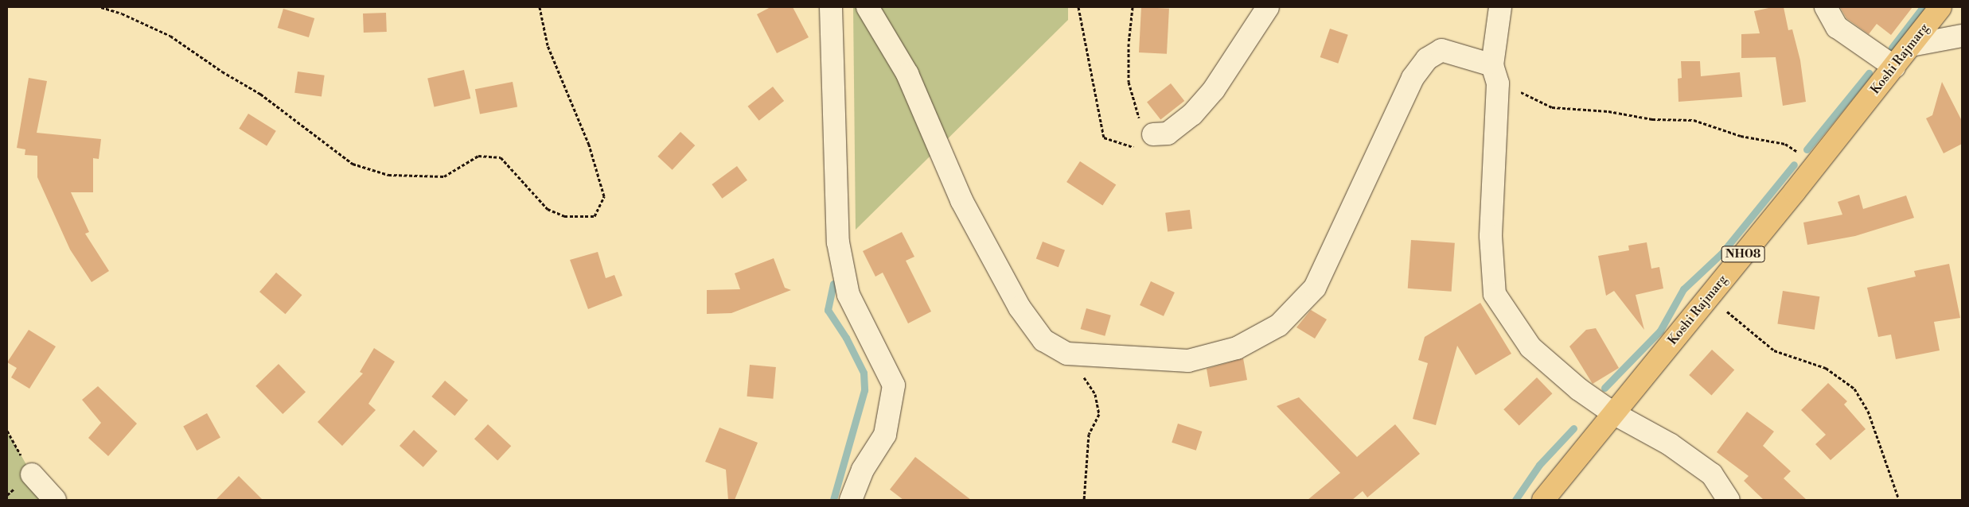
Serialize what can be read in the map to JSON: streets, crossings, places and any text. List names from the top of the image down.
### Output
{
  "streets": {
    "main road": ["Koshi Rajmarg", "NH08"]
  }
}
